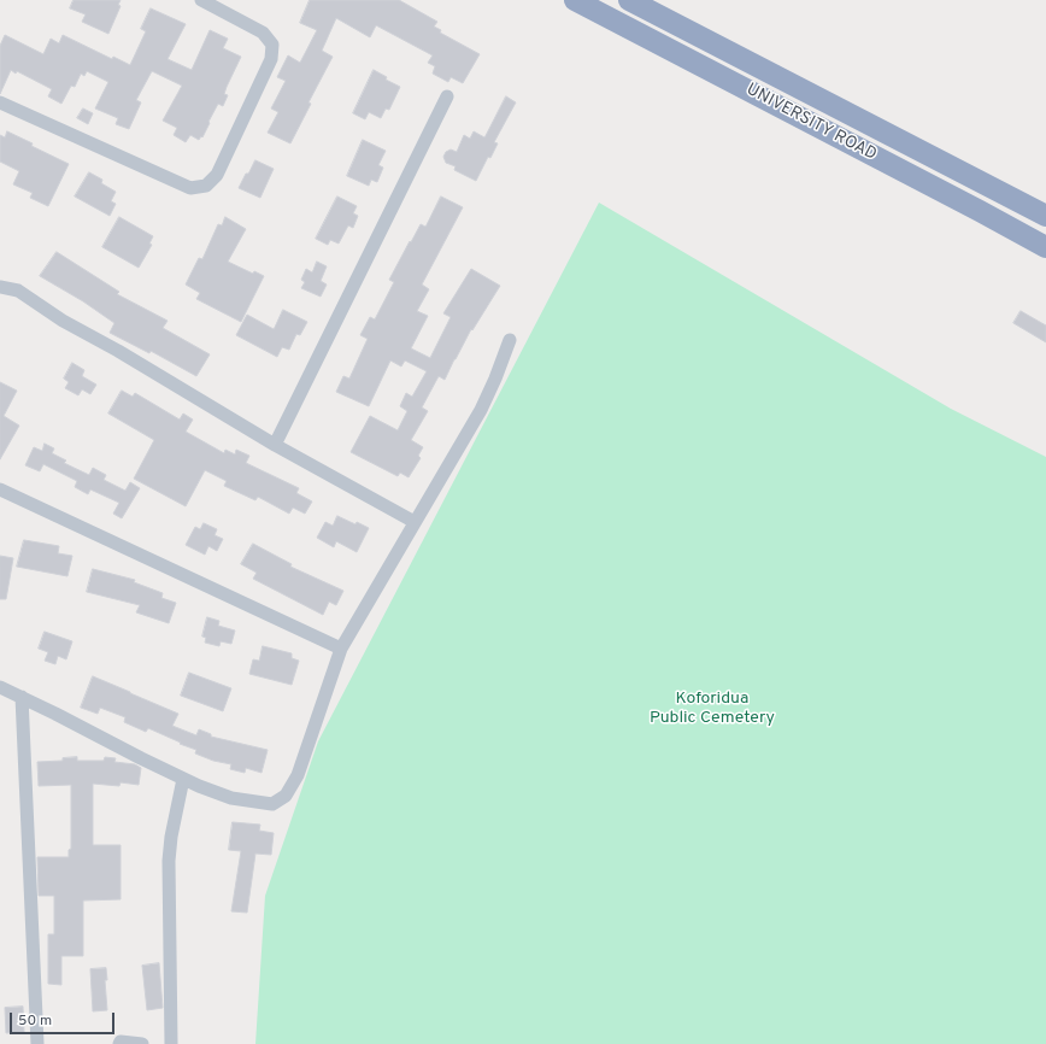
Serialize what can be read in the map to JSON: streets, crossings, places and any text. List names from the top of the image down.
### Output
{
  "streets": {
    "highway": ["UNIVERSITY ROAD"]
  },
  "parks": ["Koforidua Public Cemetery"],
  "scale_bar": "50 m"
}
